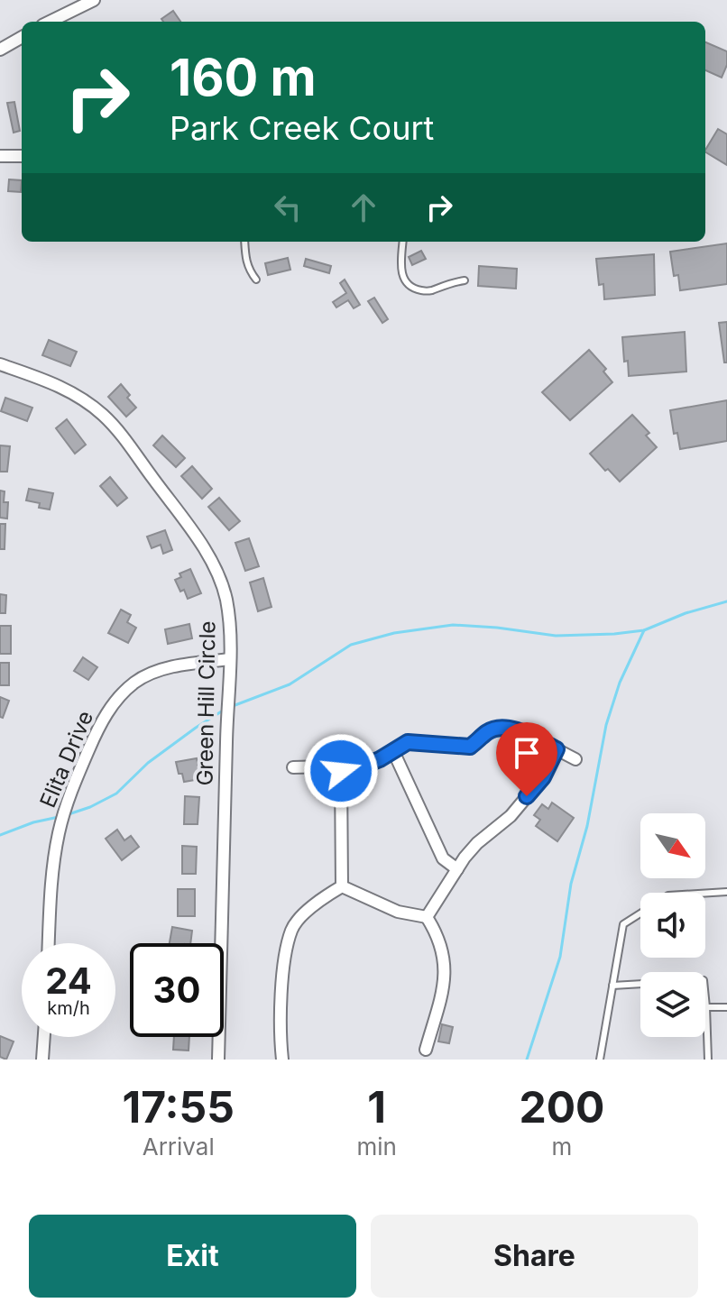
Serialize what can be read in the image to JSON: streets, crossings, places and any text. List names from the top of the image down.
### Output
{
  "streets": {
    "street": ["Green Hill Circle", "Elita Drive"]
  },
  "crossings": [
    ["Green Hill Circle", "Elita Drive"]
  ],
  "north": "bottom right",
  "page": {
    "turn": ["160 m", "Park Creek Court"],
    "speed": "24 km/h",
    "limit": "30",
    "eta": [
      "17:55",
      "Arrival",
      "1",
      "min",
      "200",
      "m"
    ],
    "buttons": ["Exit", "Share"]
  }
}
